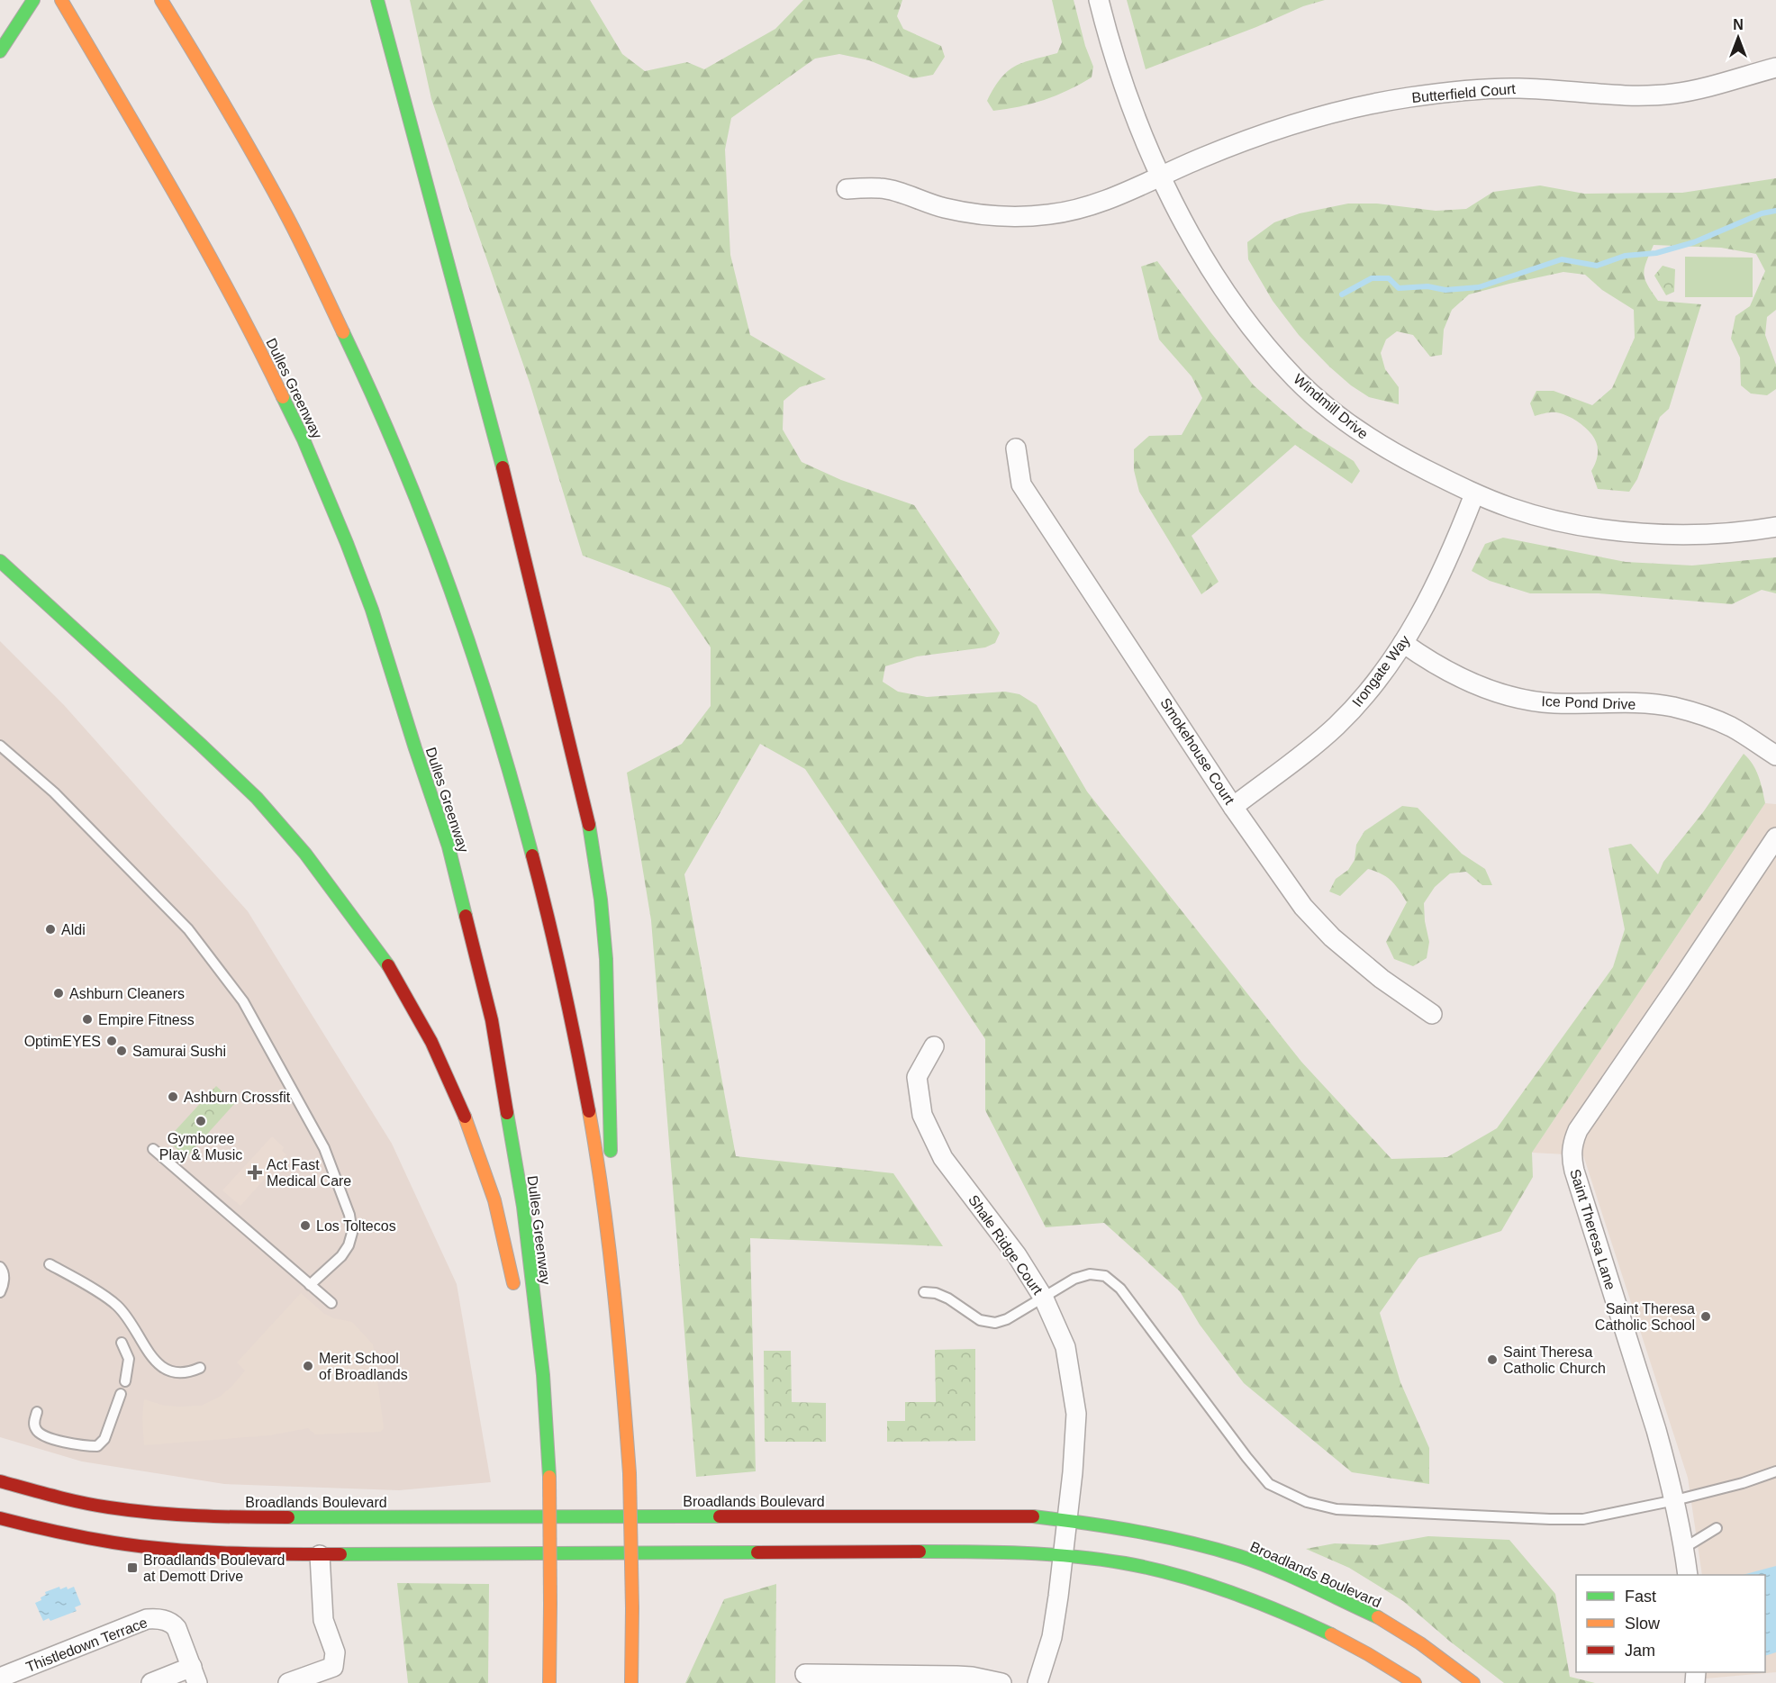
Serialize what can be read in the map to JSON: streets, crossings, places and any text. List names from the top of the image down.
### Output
{
  "streets": {
    "main road": ["Dulles Greenway", "Broadlands Boulevard"],
    "street": [
      "Butterfield Court",
      "Windmill Drive",
      "Irongate Way",
      "Ice Pond Drive",
      "Smokehouse Court",
      "Saint Theresa Lane",
      "Shale Ridge Court",
      "Thistledown Terrace"
    ]
  },
  "crossings": [
    ["Butterfield Court", "Windmill Drive"],
    ["Windmill Drive", "Irongate Way"],
    ["Irongate Way", "Ice Pond Drive"],
    ["Irongate Way", "Smokehouse Court"],
    ["Shale Ridge Court", "Broadlands Boulevard"]
  ],
  "places": {
    "other": [
      "Aldi",
      "Ashburn Cleaners",
      "Empire Fitness",
      "OptimEYES",
      "Samurai Sushi",
      "Ashburn Crossfit",
      "Gymboree Play & Music",
      "Los Toltecos",
      "Saint Theresa Catholic School",
      "Saint Theresa Catholic Church",
      "Merit School of Broadlands"
    ],
    "health": ["Act Fast Medical Care"],
    "transit": ["Broadlands Boulevard at Demott Drive"]
  },
  "legend": ["Fast", "Slow", "Jam"],
  "north": "top"
}
